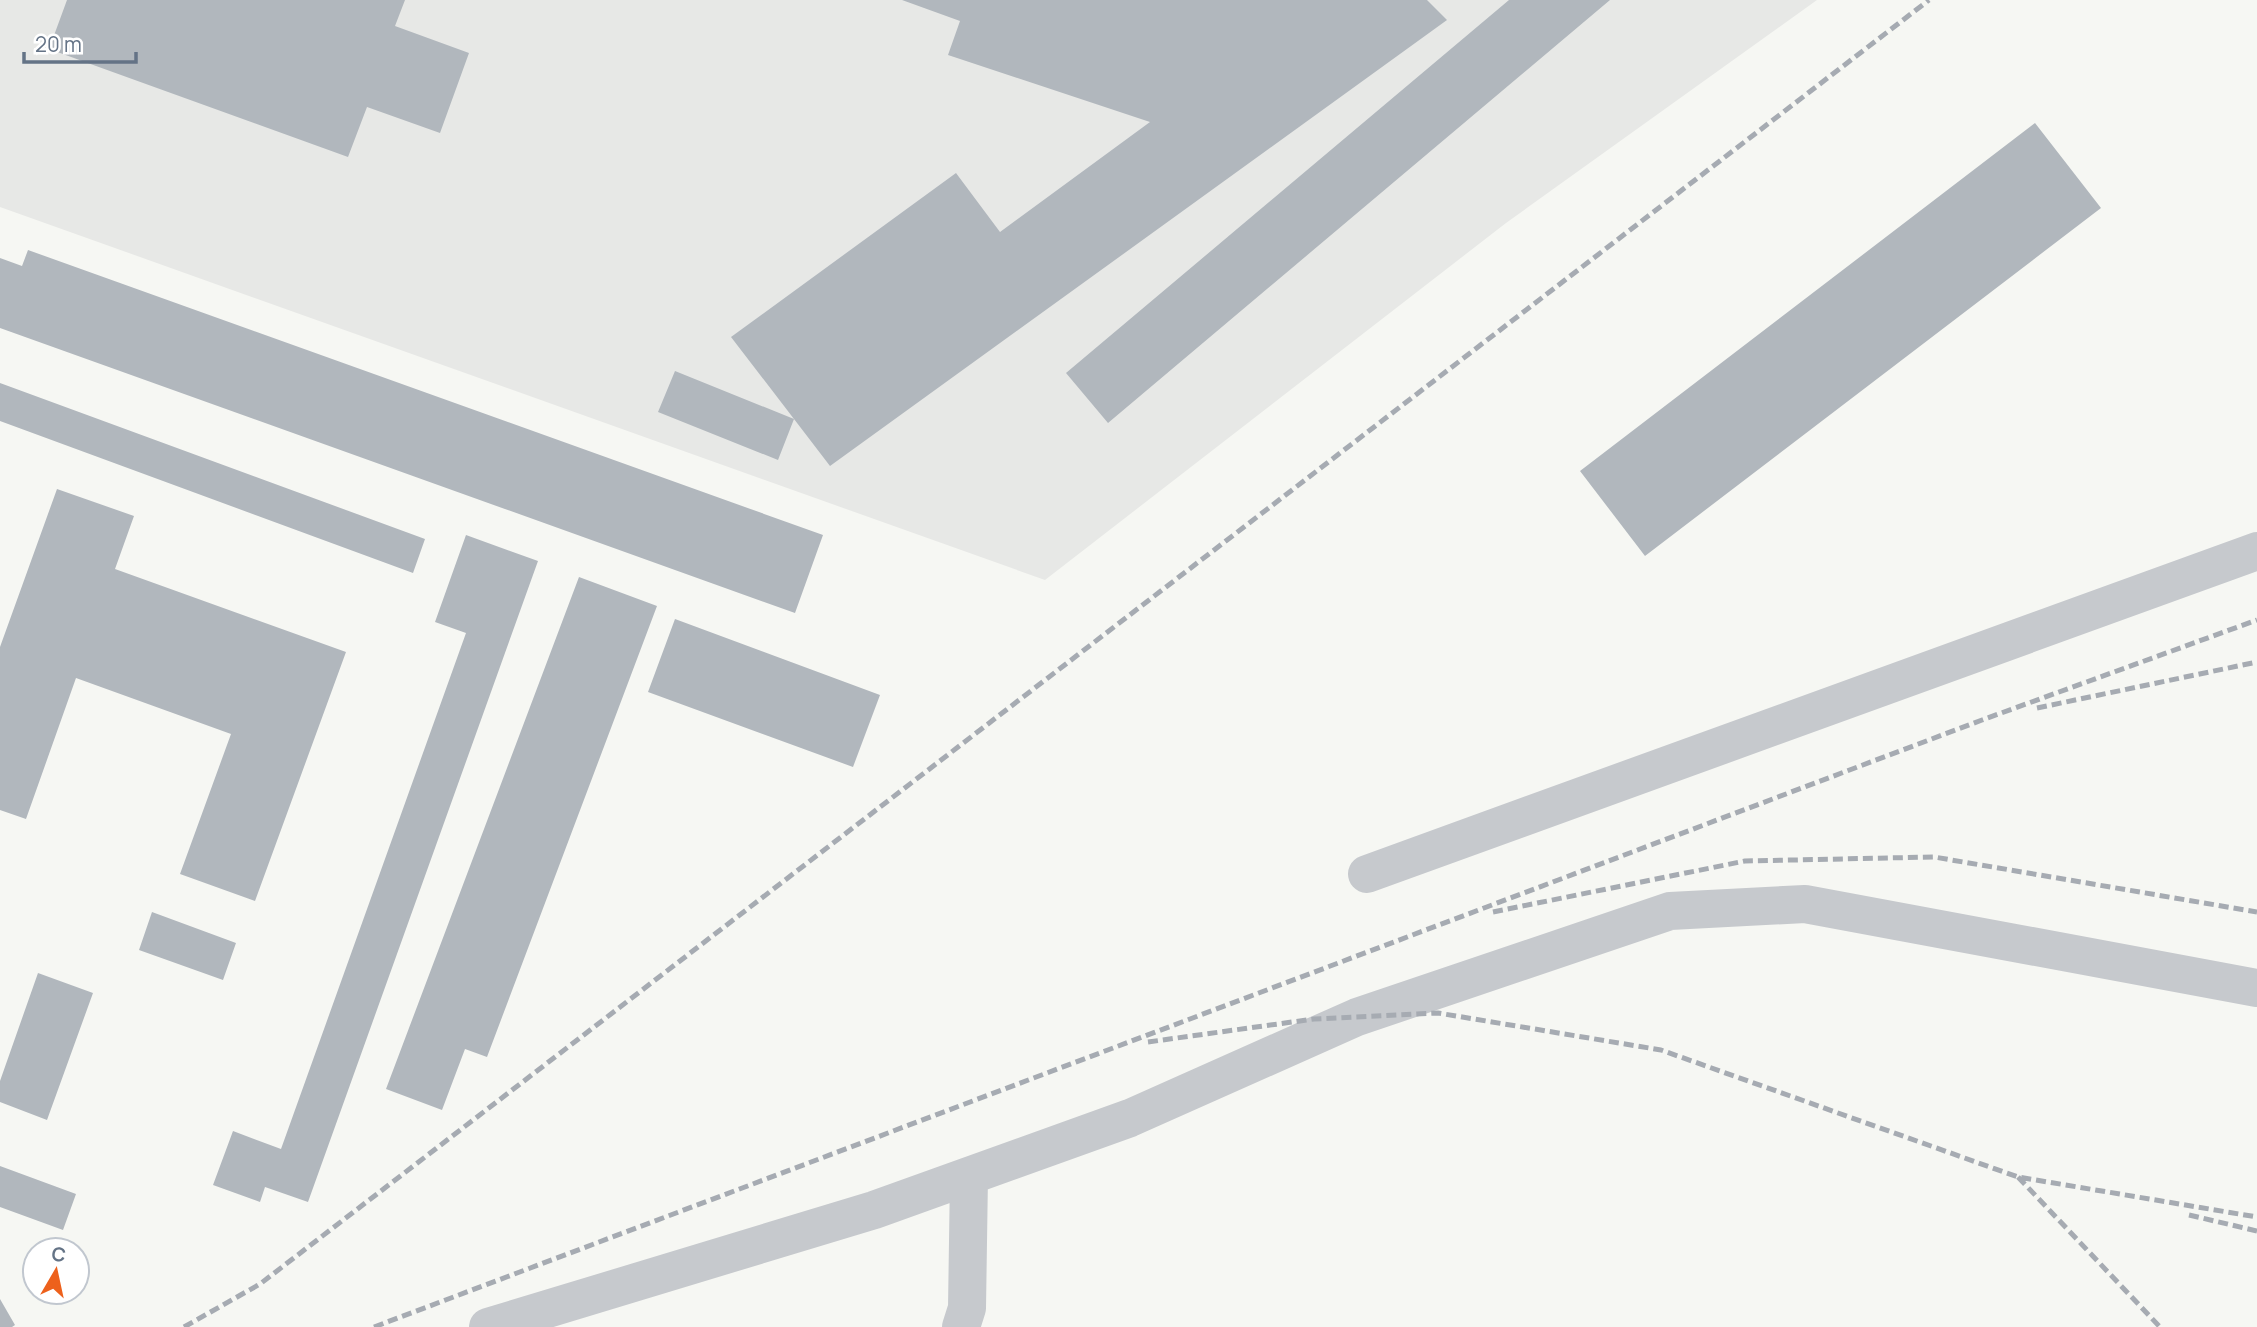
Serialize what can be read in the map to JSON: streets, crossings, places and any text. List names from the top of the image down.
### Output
{
  "scale_bar": "20 m",
  "north": "top"
}
